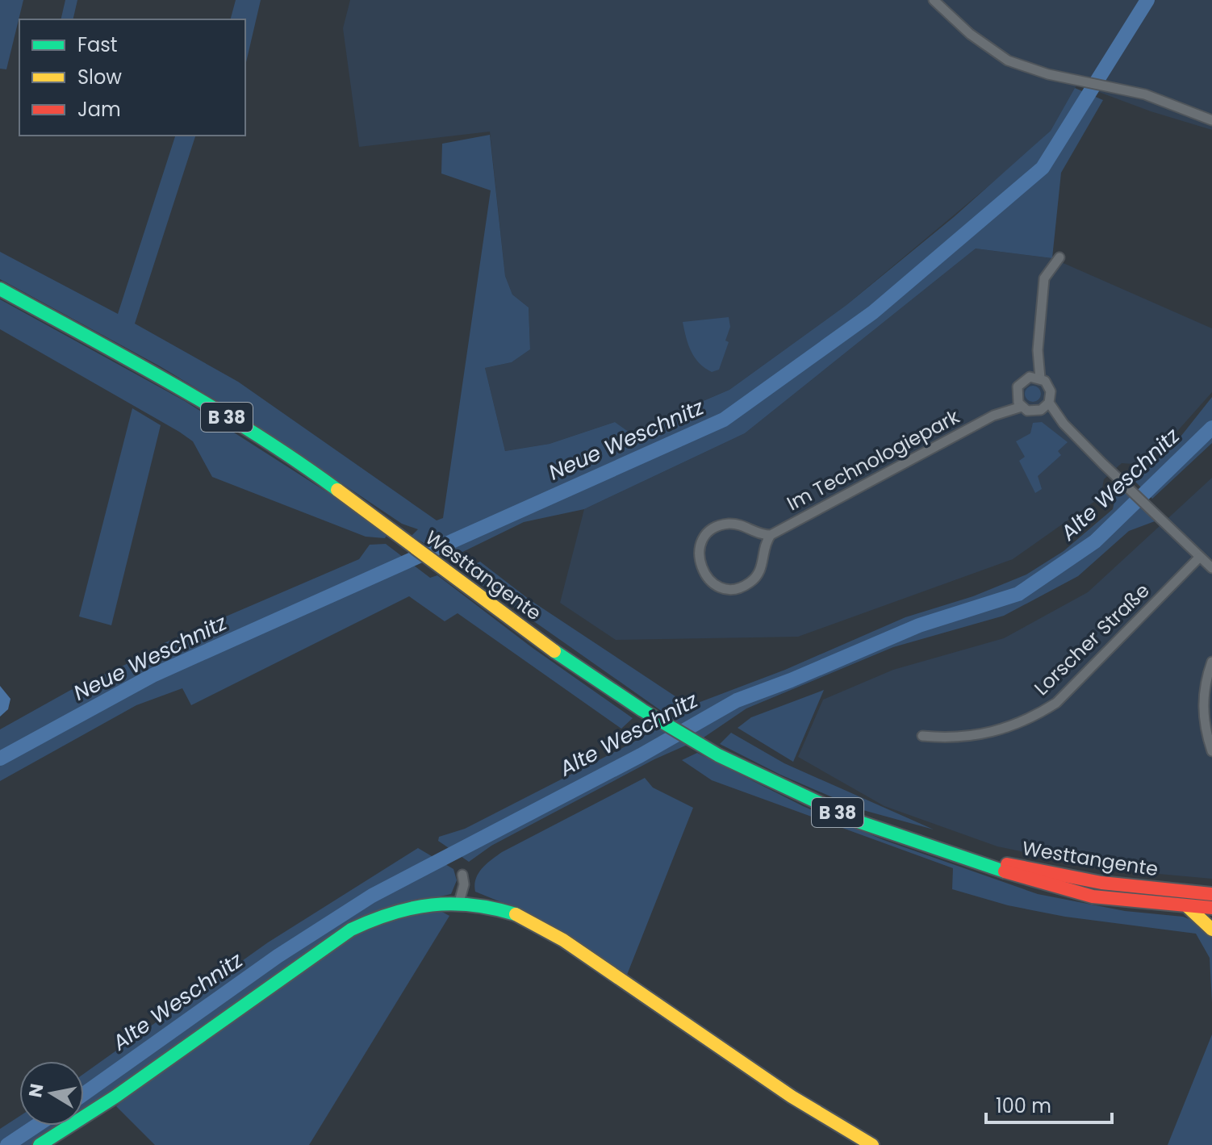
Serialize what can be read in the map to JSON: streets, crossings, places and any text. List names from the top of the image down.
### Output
{
  "streets": {
    "main road": ["B 38", "Westtangente"],
    "street": ["Im Technologiepark", "Lorscher Straße"]
  },
  "water": ["Neue Weschnitz", "Alte Weschnitz"],
  "legend": ["Fast", "Slow", "Jam"],
  "scale_bar": "100 m",
  "north": "left"
}
